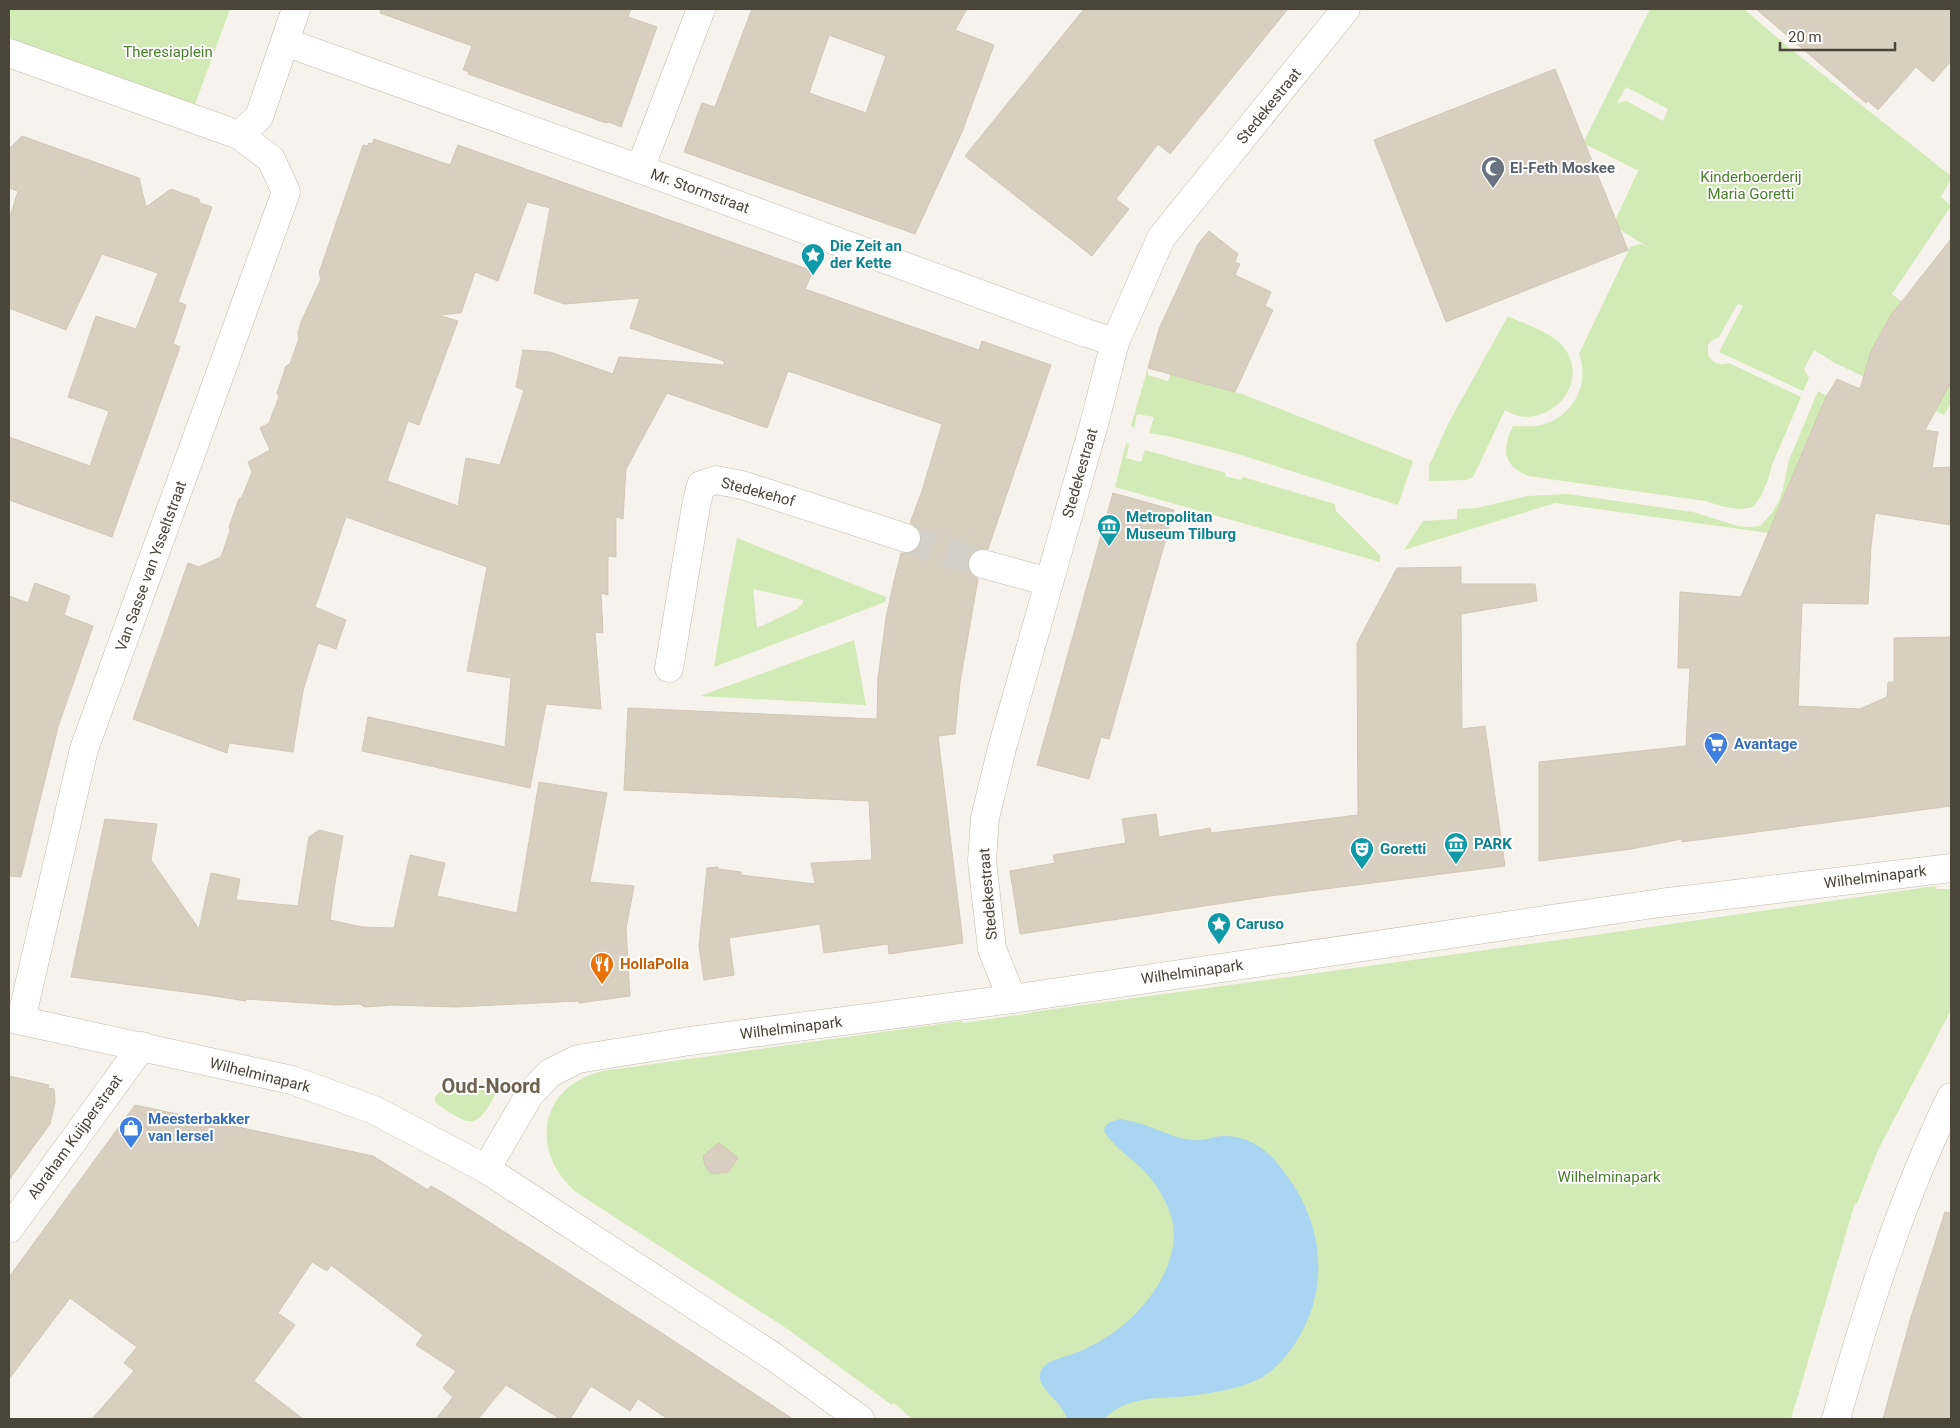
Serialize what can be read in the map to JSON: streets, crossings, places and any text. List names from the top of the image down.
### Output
{
  "streets": {
    "street": [
      "Stedekestraat",
      "Mr. Stormstraat",
      "Stedekehof",
      "Van Sasse van Ysseltstraat",
      "Wilhelminapark",
      "Abraham Kuijperstraat"
    ]
  },
  "crossings": [
    ["Stedekestraat", "Mr. Stormstraat"],
    ["Stedekestraat", "Wilhelminapark"],
    ["Van Sasse van Ysseltstraat", "Wilhelminapark"],
    ["Wilhelminapark", "Abraham Kuijperstraat"]
  ],
  "districts": ["Oud-Noord"],
  "parks": ["Theresiaplein", "Kinderboerderij Maria Goretti", "Wilhelminapark"],
  "places": {
    "mosque": ["El-Feth Moskee"],
    "place": ["Die Zeit an der Kette", "Caruso"],
    "museum": ["Metropolitan Museum Tilburg", "PARK"],
    "supermarket": ["Avantage"],
    "theatre": ["Goretti"],
    "restaurant": ["HollaPolla"],
    "shop": ["Meesterbakker van Iersel"]
  },
  "scale_bar": "20 m"
}
